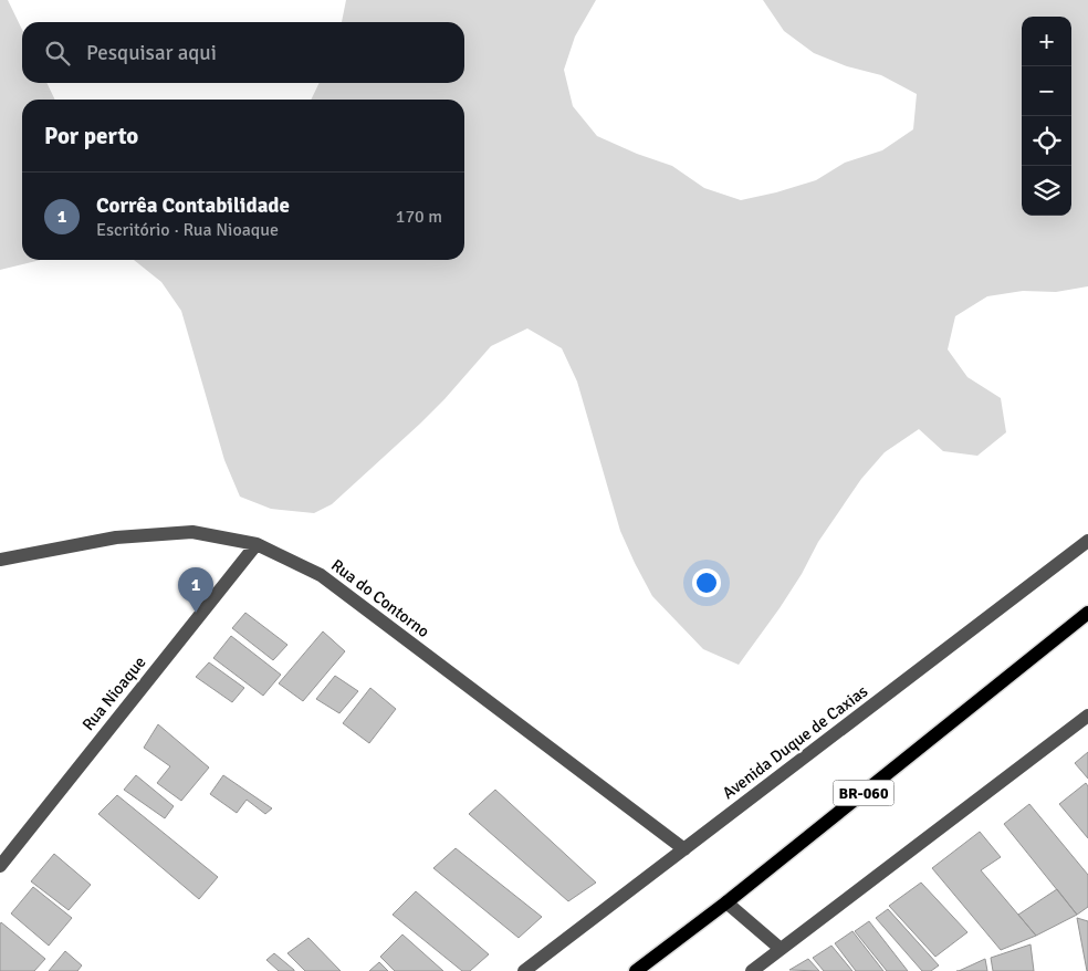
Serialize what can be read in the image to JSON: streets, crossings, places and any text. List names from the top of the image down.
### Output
{
  "streets": {
    "main road": ["BR-060"],
    "street": ["Rua do Contorno", "Rua Nioaque", "Avenida Duque de Caxias"]
  },
  "crossings": [
    ["Rua do Contorno", "Rua Nioaque"],
    ["Rua do Contorno", "Avenida Duque de Caxias"]
  ],
  "page": {
    "map_buttons": ["+", "−"],
    "search": "Pesquisar aqui",
    "heading": "Por perto",
    "list": [
      {
        "mark": "1",
        "name": "Corrêa Contabilidade",
        "note": "Escritório · Rua Nioaque",
        "value": "170 m"
      }
    ],
    "pins": "1"
  }
}
